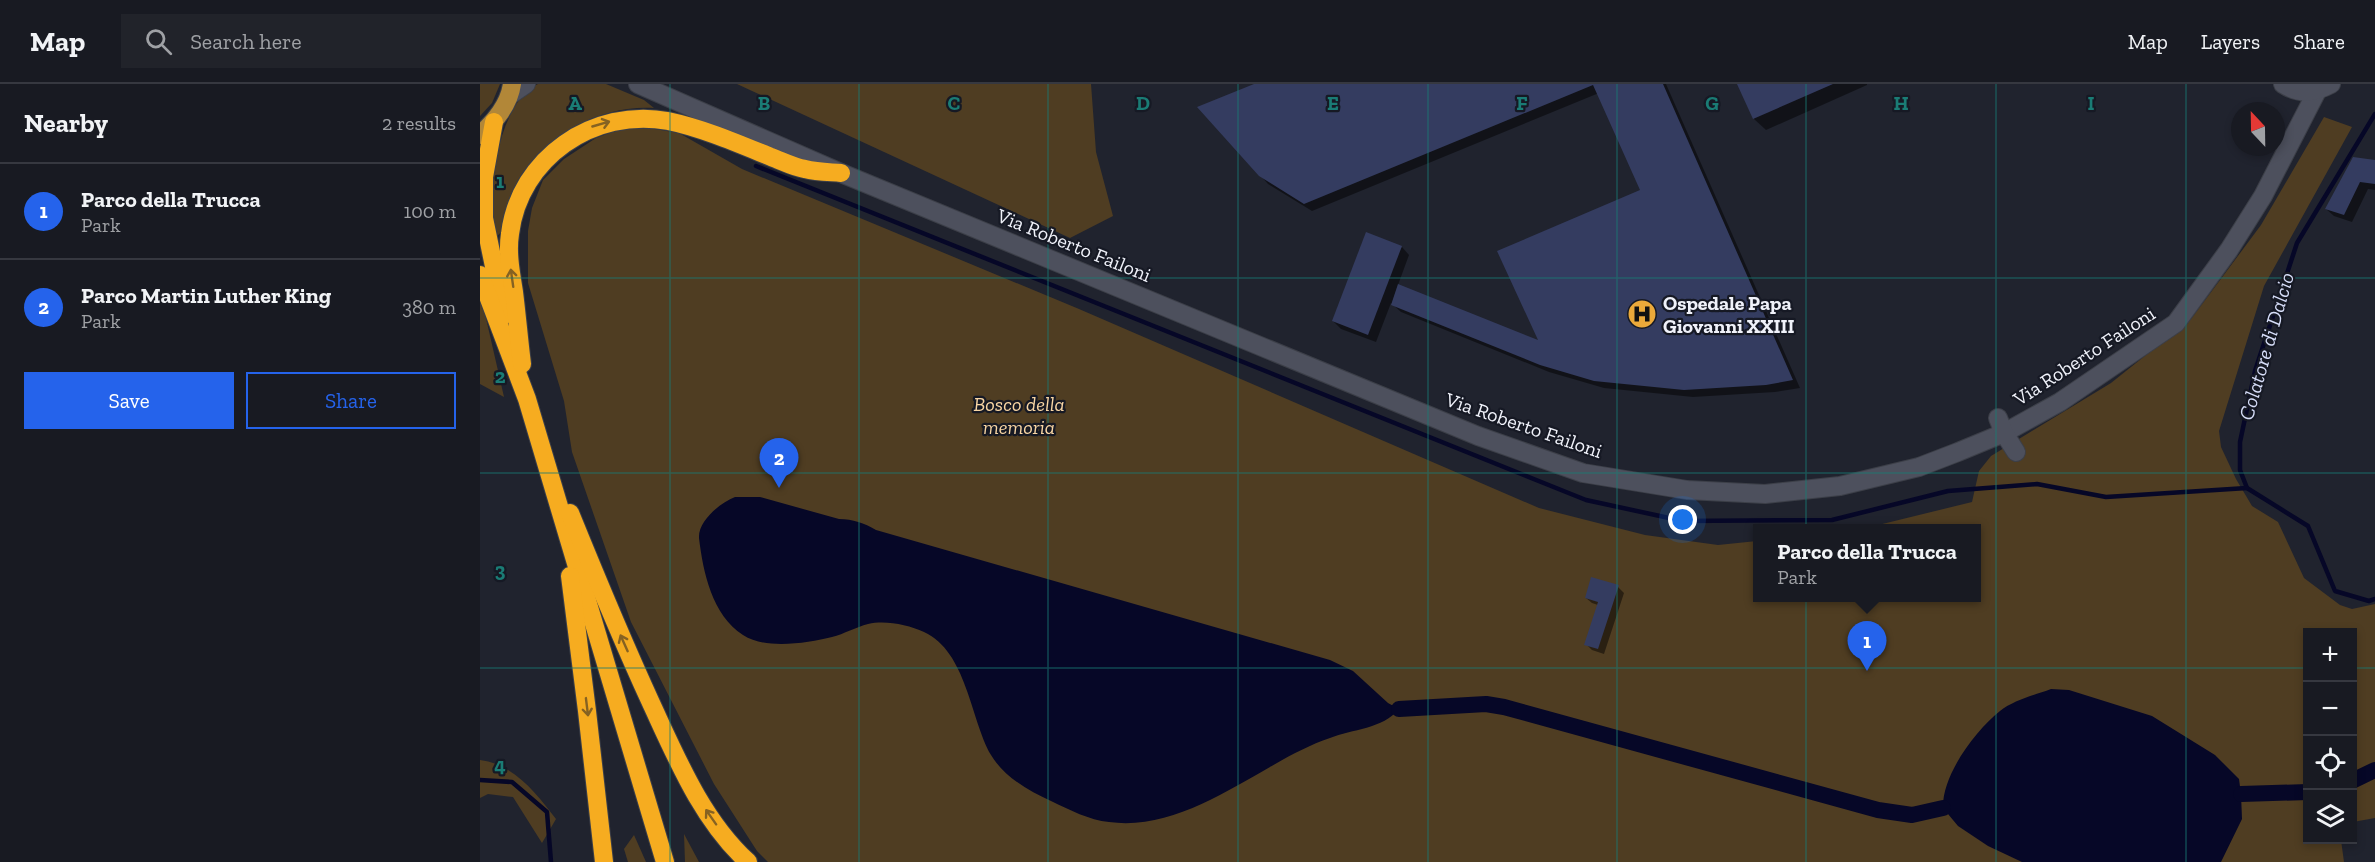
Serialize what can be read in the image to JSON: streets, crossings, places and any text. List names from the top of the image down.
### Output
{
  "streets": {
    "street": ["Via Roberto Failoni"]
  },
  "water": ["Colatore di Dalcio"],
  "parks": ["Bosco della memoria"],
  "places": {
    "hospital": ["Ospedale Papa Giovanni XXIII"]
  },
  "north": "top",
  "page": {
    "header": "Map",
    "search": "Search here",
    "nav": ["Map", "Layers", "Share"],
    "heading": ["Nearby", "2 results"],
    "list": [
      {
        "mark": "1",
        "name": "Parco della Trucca",
        "note": "Park",
        "value": "100 m"
      },
      {
        "mark": "2",
        "name": "Parco Martin Luther King",
        "note": "Park",
        "value": "380 m"
      }
    ],
    "buttons": ["Save", "Share"],
    "pins": ["2", "1"],
    "popup": ["Parco della Trucca", "Park"],
    "map_buttons": ["+", "−"]
  },
  "grid": {
    "columns": [
      "A",
      "B",
      "C",
      "D",
      "E",
      "F",
      "G",
      "H",
      "I"
    ],
    "rows": [
      "1",
      "2",
      "3",
      "4"
    ]
  }
}
